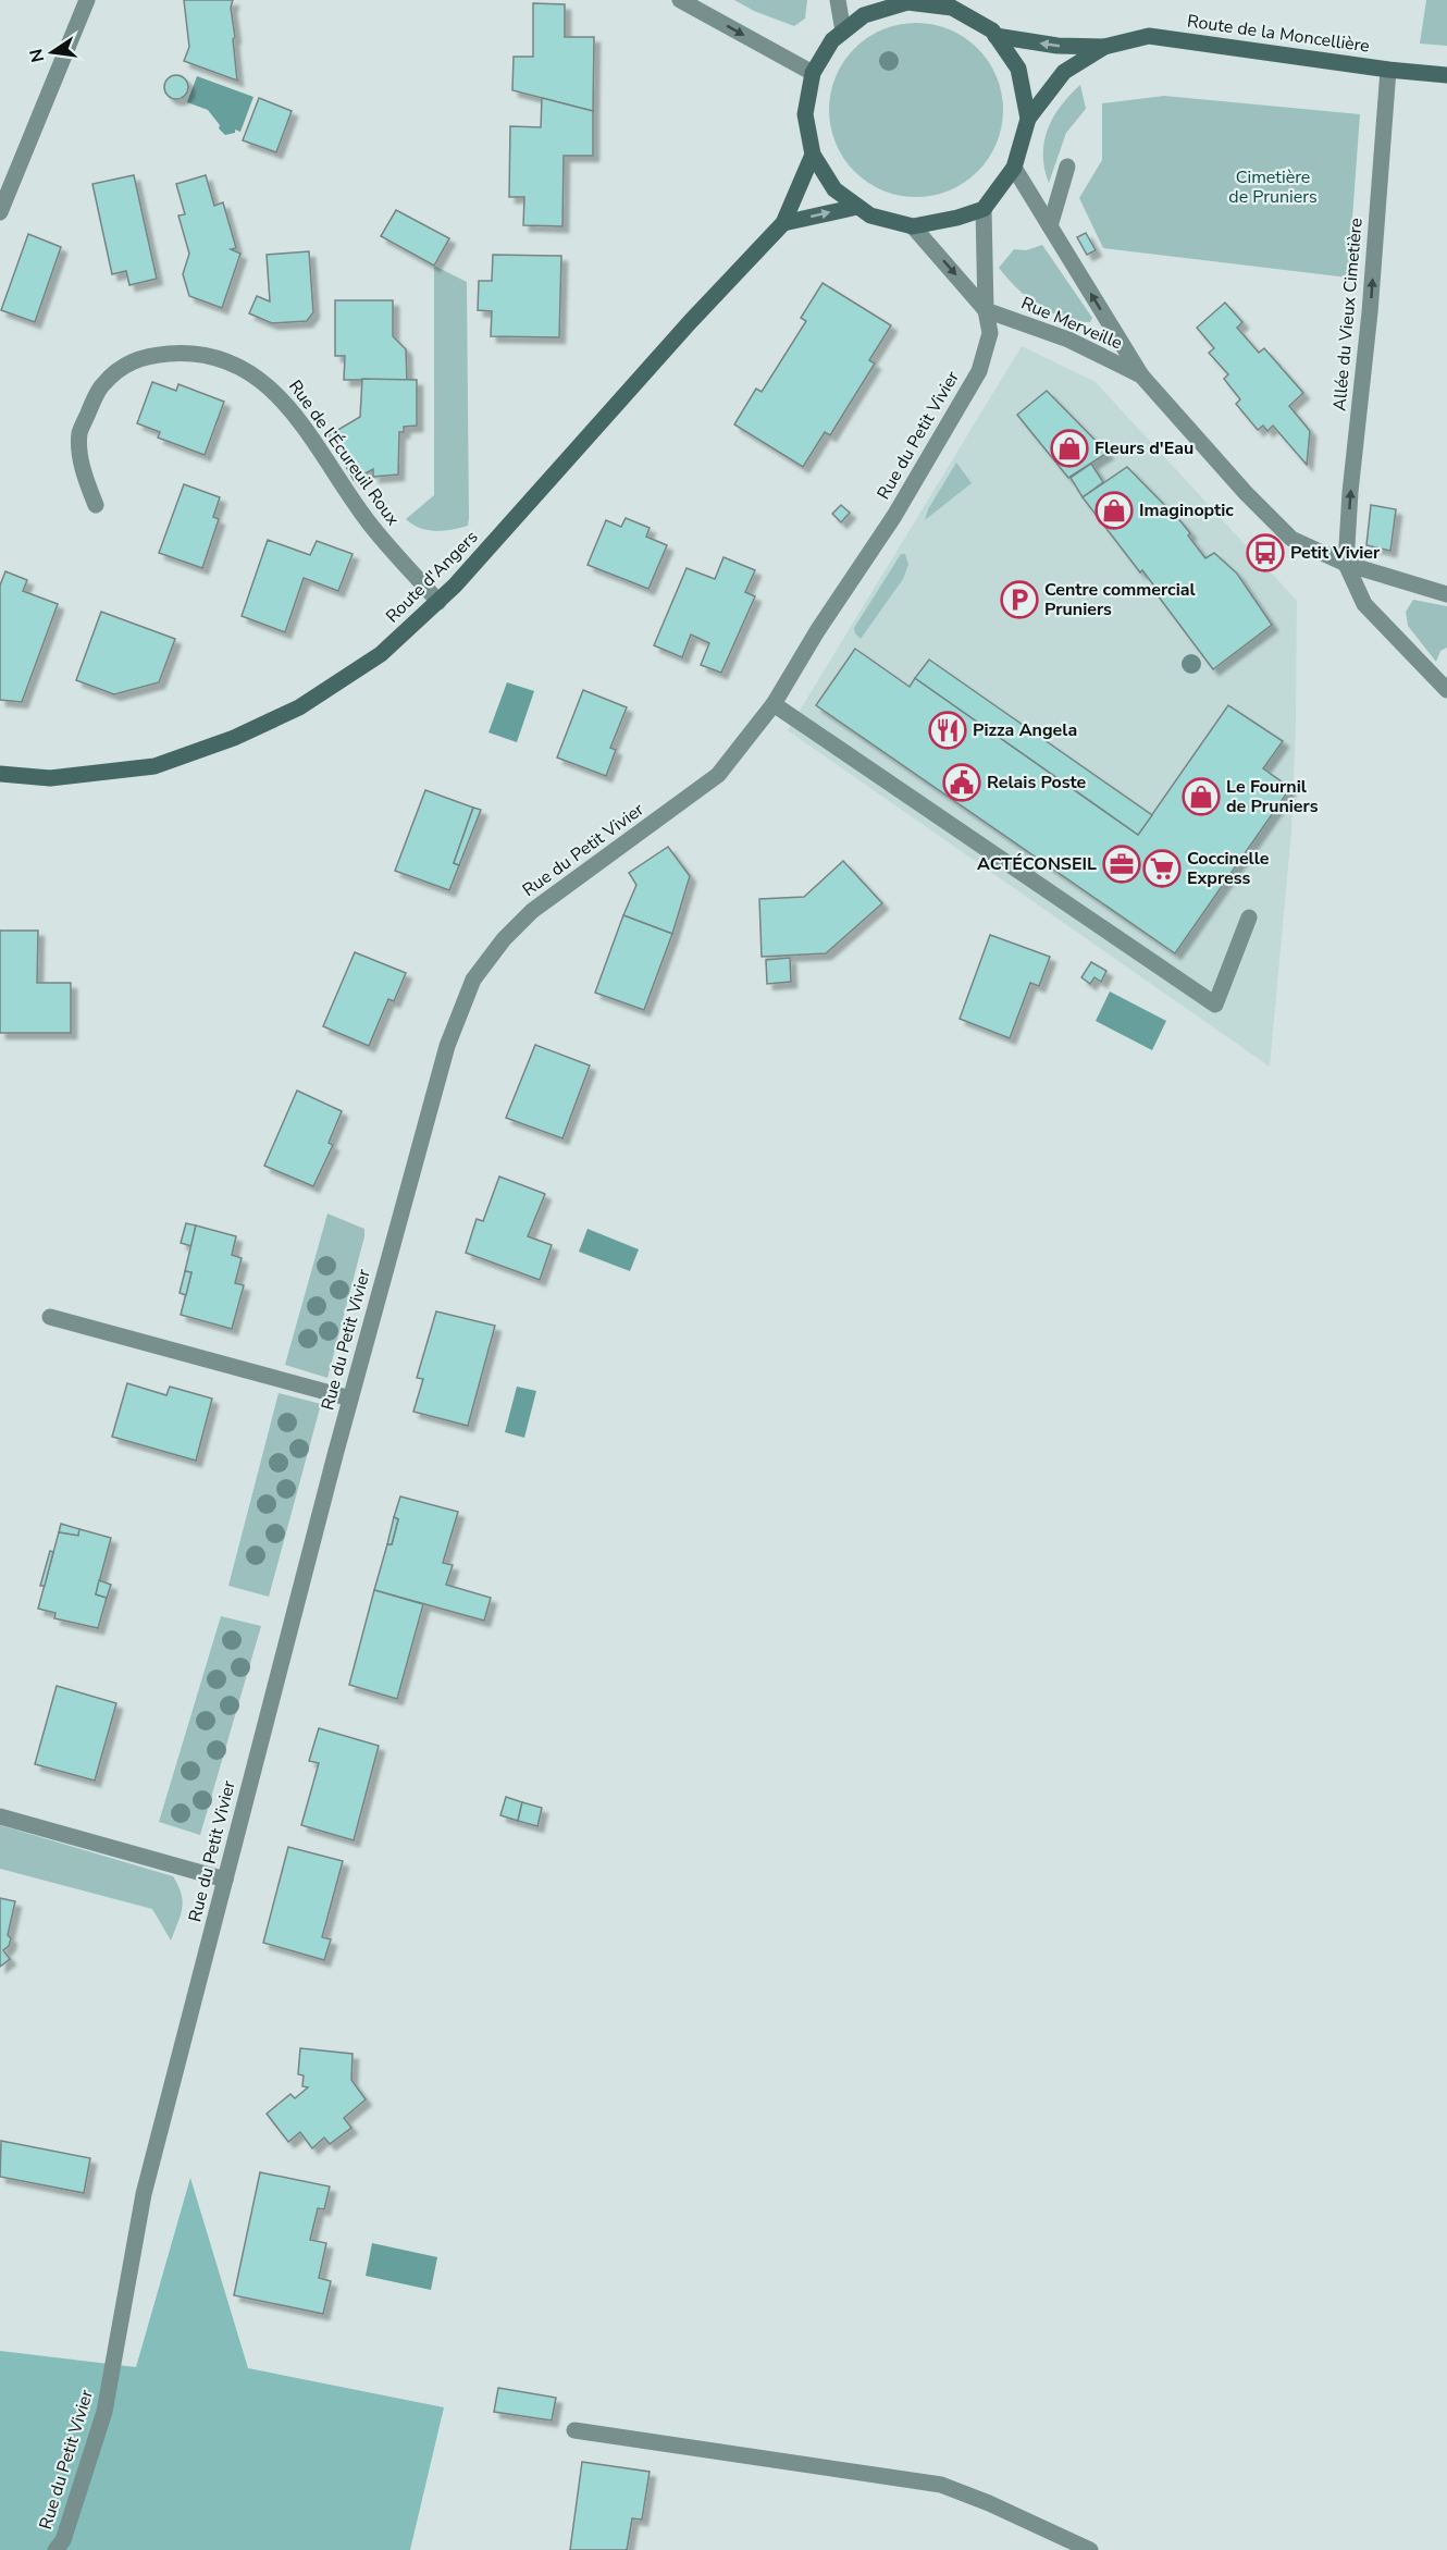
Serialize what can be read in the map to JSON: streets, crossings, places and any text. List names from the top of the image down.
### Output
{
  "streets": {
    "street": [
      "Route de la Moncellière",
      "Allée du Vieux Cimetière",
      "Rue Merveille",
      "Rue du Petit Vivier",
      "Rue de l’Écureuil Roux",
      "Route d'Angers"
    ]
  },
  "crossings": [
    ["Route de la Moncellière", "Allée du Vieux Cimetière"],
    ["Route de la Moncellière", "Rue du Petit Vivier"],
    ["Route de la Moncellière", "Route d'Angers"],
    ["Rue Merveille", "Rue du Petit Vivier"],
    ["Rue du Petit Vivier", "Route d'Angers"],
    ["Rue de l’Écureuil Roux", "Route d'Angers"]
  ],
  "one_way": ["Allée du Vieux Cimetière"],
  "parks": ["Cimetière de Pruniers"],
  "places": {
    "shop": ["Fleurs d'Eau", "Imaginoptic", "Le Fournil de Pruniers"],
    "bus stop": ["Petit Vivier"],
    "parking": ["Centre commercial Pruniers"],
    "restaurant": ["Pizza Angela"],
    "public building": ["Relais Poste"],
    "office": ["ACTÉCONSEIL"],
    "supermarket": ["Coccinelle Express"]
  },
  "north": "left"
}
